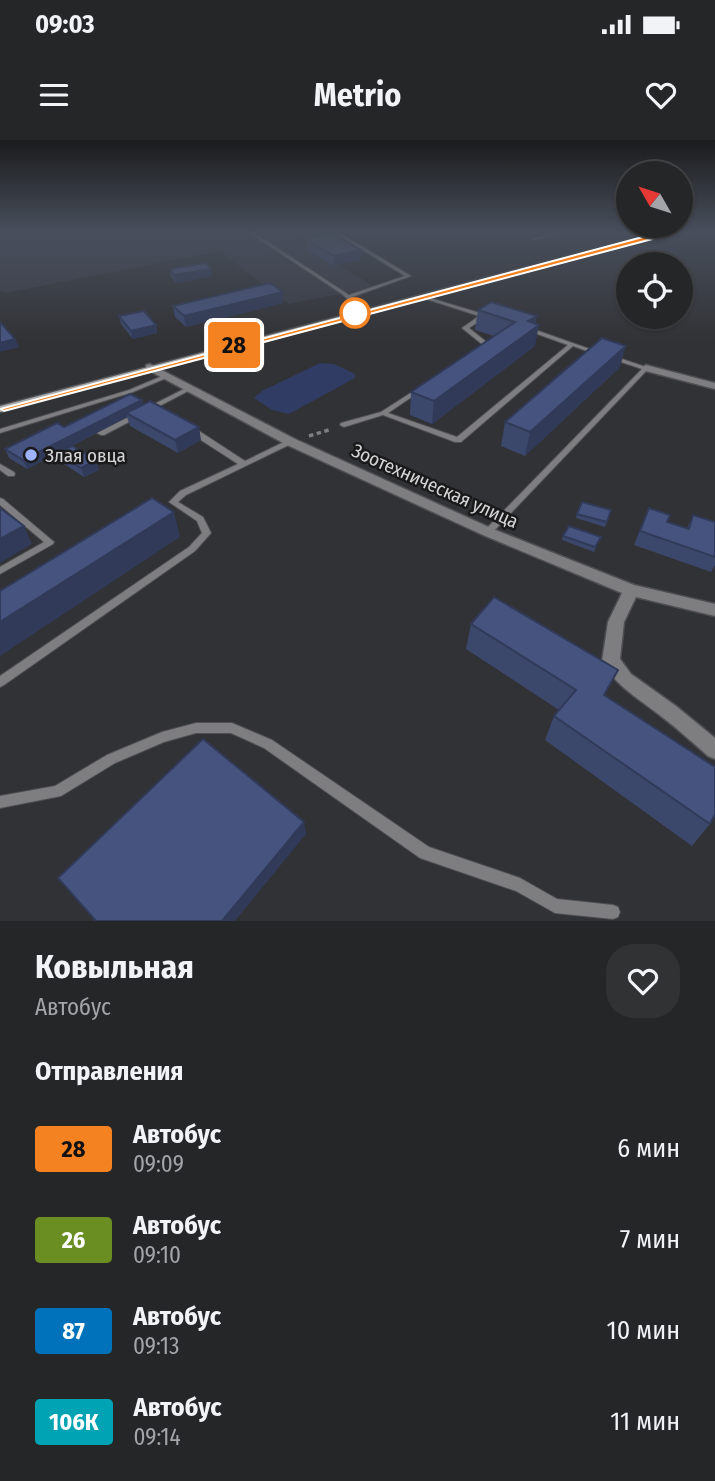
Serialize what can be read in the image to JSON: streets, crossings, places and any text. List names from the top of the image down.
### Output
{
  "streets": {
    "street": ["Зоотехническая улица"]
  },
  "places": ["Злая овца"],
  "lines": ["bus line 28"],
  "north": "top left",
  "page": {
    "status": "09:03",
    "header": "Metrio",
    "on_map": "28",
    "heading": [
      ["Ковыльная", "Автобус"],
      "Отправления"
    ],
    "list": [
      {
        "mark": "28",
        "name": "Автобус",
        "note": "09:09",
        "value": "6 мин"
      },
      {
        "mark": "26",
        "name": "Автобус",
        "note": "09:10",
        "value": "7 мин"
      },
      {
        "mark": "87",
        "name": "Автобус",
        "note": "09:13",
        "value": "10 мин"
      },
      {
        "mark": "106К",
        "name": "Автобус",
        "note": "09:14",
        "value": "11 мин"
      }
    ]
  }
}
